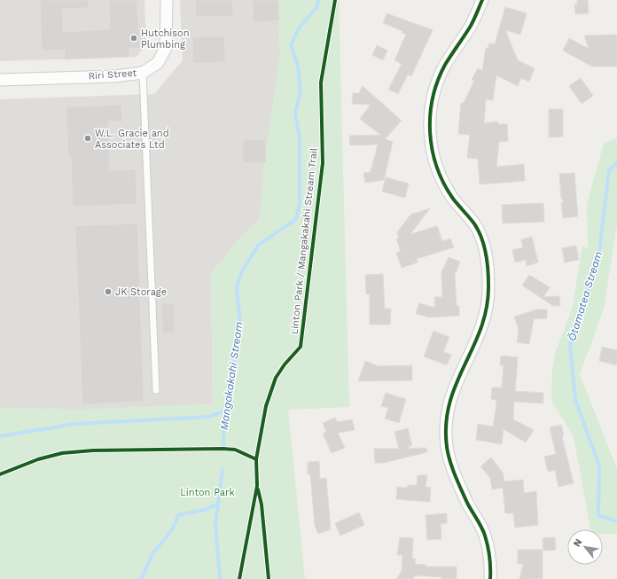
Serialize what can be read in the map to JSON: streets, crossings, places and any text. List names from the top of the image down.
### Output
{
  "streets": {
    "street": ["Riri Street"],
    "cycle path": ["Linton Park / Mangakakahi Stream Trail"]
  },
  "water": ["Ōtamatea Stream", "Mangakakahi Stream"],
  "parks": ["Linton Park"],
  "places": ["Hutchison Plumbing", "W.L. Gracie and Associates Ltd", "JK Storage"],
  "north": "top left"
}
